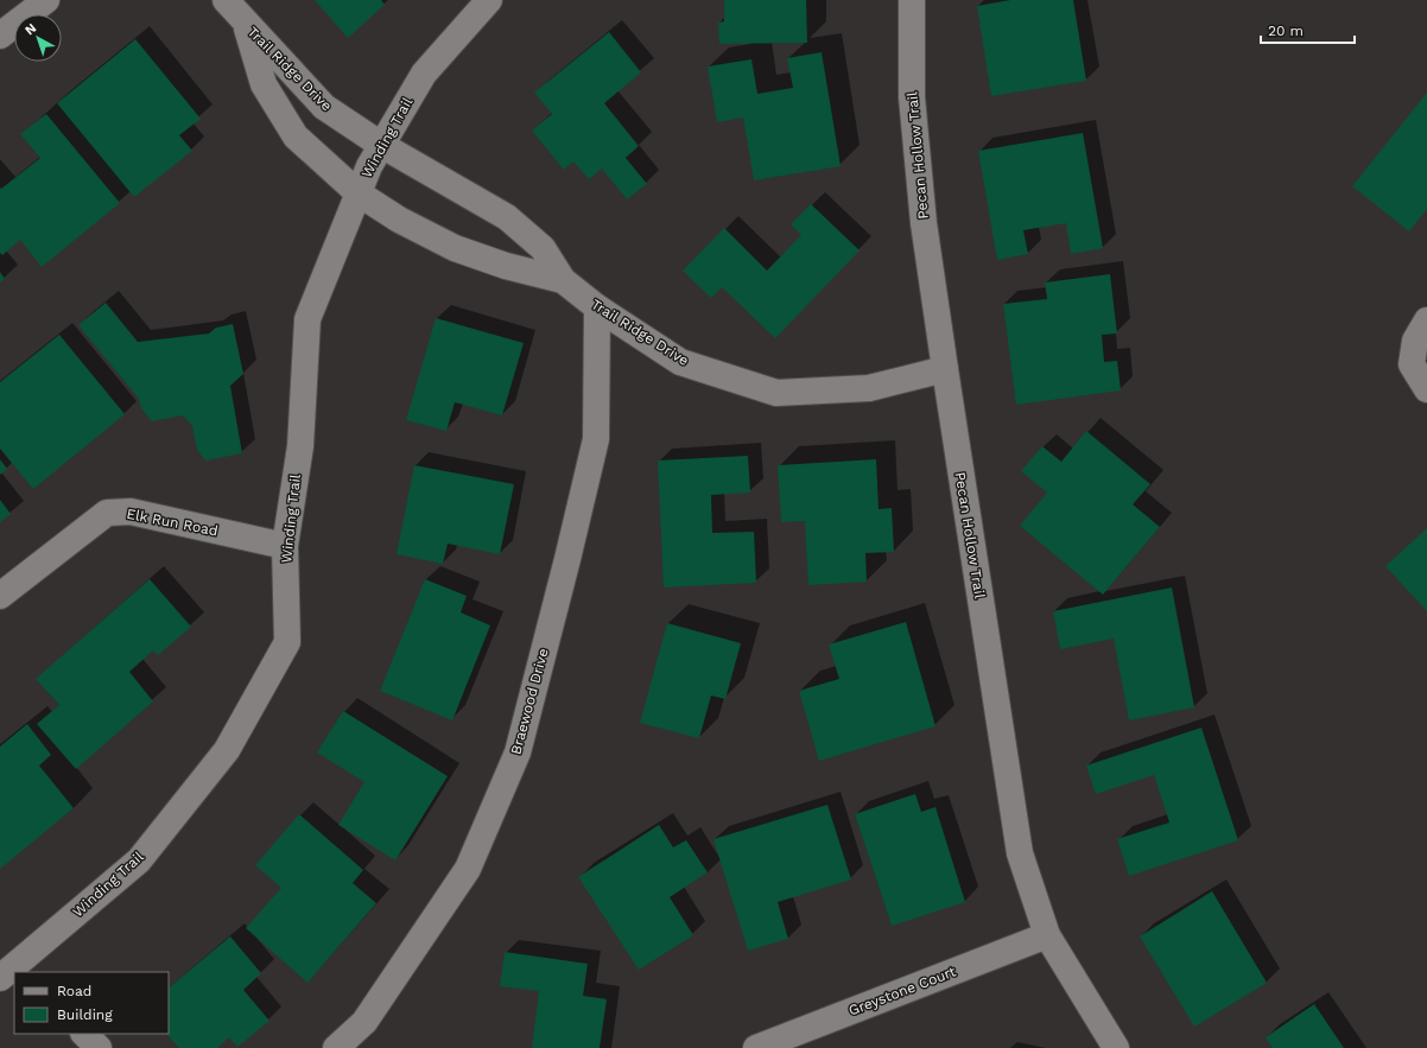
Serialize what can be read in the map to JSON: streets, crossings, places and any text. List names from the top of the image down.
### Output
{
  "streets": {
    "street": [
      "Trail Ridge Drive",
      "Winding Trail",
      "Pecan Hollow Trail",
      "Elk Run Road",
      "Braewood Drive",
      "Greystone Court"
    ]
  },
  "crossings": [
    ["Trail Ridge Drive", "Winding Trail"],
    ["Trail Ridge Drive", "Pecan Hollow Trail"],
    ["Trail Ridge Drive", "Braewood Drive"],
    ["Winding Trail", "Elk Run Road"],
    ["Pecan Hollow Trail", "Greystone Court"]
  ],
  "legend": ["Road", "Building"],
  "scale_bar": "20 m",
  "north": "top left"
}
